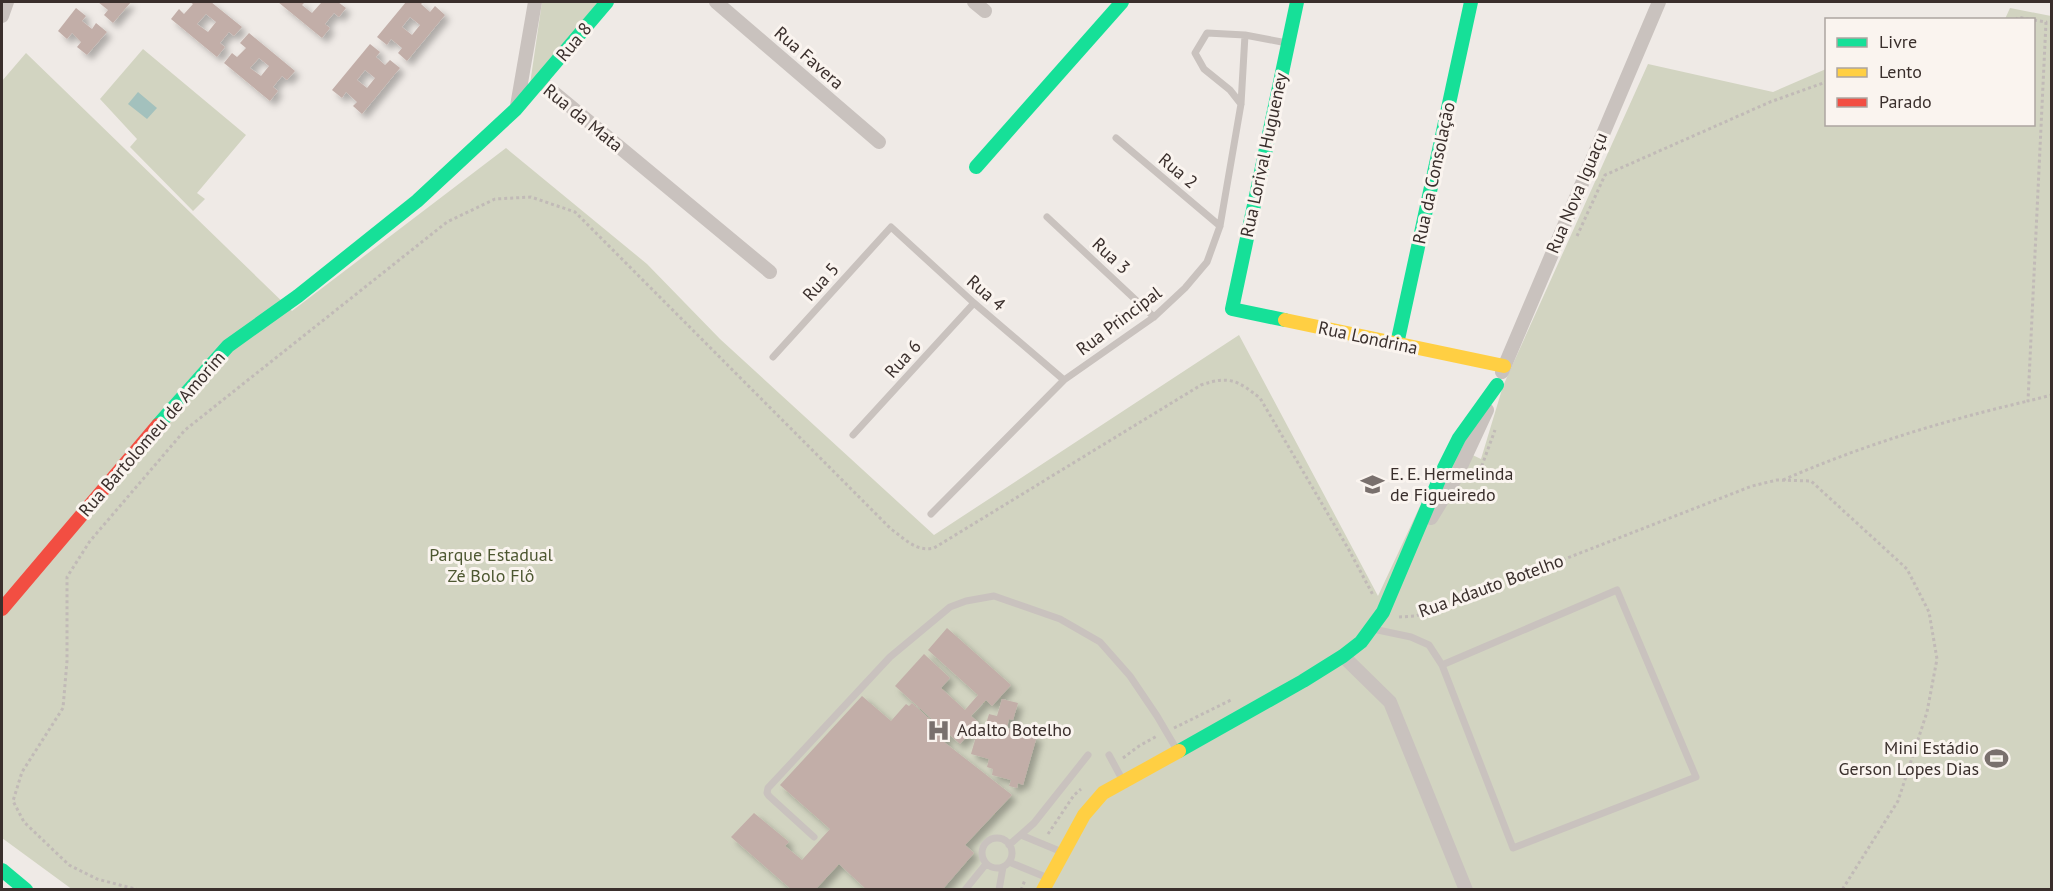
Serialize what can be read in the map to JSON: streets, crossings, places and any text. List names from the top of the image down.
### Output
{
  "streets": {
    "street": [
      "Rua 8",
      "Rua Favera",
      "Rua da Mata",
      "Rua Lorival Hugueney",
      "Rua da Consolação",
      "Rua Nova Iguaçu",
      "Rua Londrina",
      "Rua Bartolomeu de Amorim"
    ],
    "lane": [
      "Rua 2",
      "Rua 3",
      "Rua 5",
      "Rua 4",
      "Rua Principal",
      "Rua 6"
    ],
    "path": ["Rua Adauto Botelho"]
  },
  "crossings": [
    ["Rua 8", "Rua da Mata"],
    ["Rua da Mata", "Rua Bartolomeu de Amorim"],
    ["Rua Lorival Hugueney", "Rua Londrina"],
    ["Rua 2", "Rua Principal"],
    ["Rua da Consolação", "Rua Londrina"],
    ["Rua Nova Iguaçu", "Rua Londrina"],
    ["Rua Nova Iguaçu", "Rua Adauto Botelho"],
    ["Rua 3", "Rua Principal"],
    ["Rua 5", "Rua 4"],
    ["Rua 4", "Rua Principal"],
    ["Rua 4", "Rua 6"]
  ],
  "parks": ["Parque Estadual Zé Bolo Flô"],
  "places": {
    "school or university": ["E. E. Hermelinda de Figueiredo"],
    "hospital": ["Adalto Botelho"],
    "sports": ["Mini Estádio Gerson Lopes Dias"]
  },
  "legend": ["Livre", "Lento", "Parado"]
}
